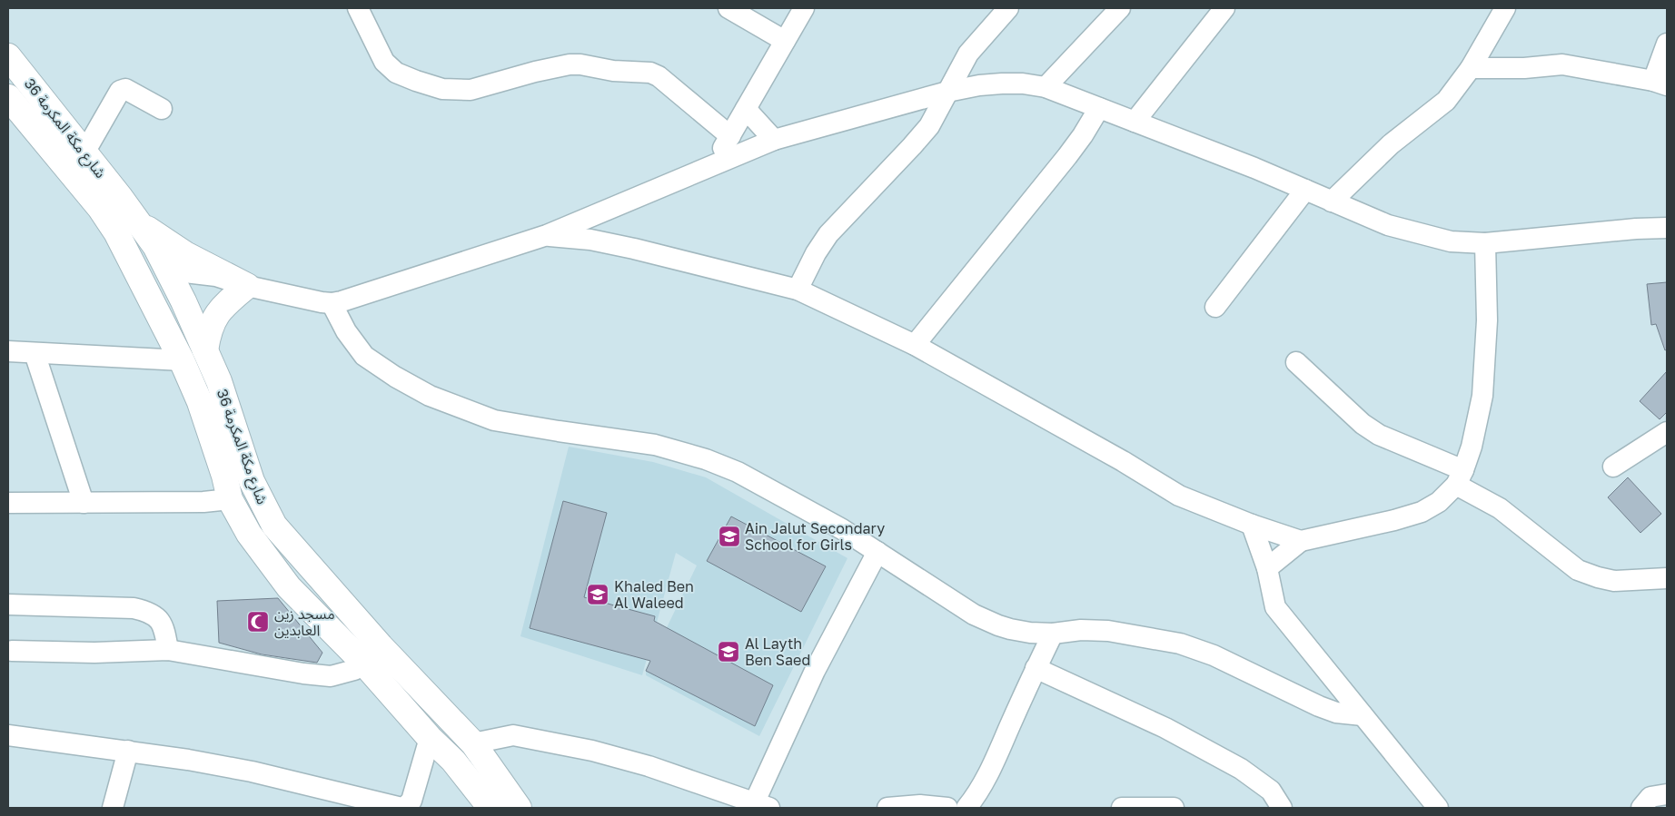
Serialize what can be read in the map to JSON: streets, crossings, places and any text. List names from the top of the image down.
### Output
{
  "streets": {
    "main road": ["شارع مكة المكرمة 36"]
  },
  "places": {
    "school or university": ["Ain Jalut Secondary School for Girls", "Khaled Ben Al Waleed", "Al Layth Ben Saed"],
    "mosque": ["مسجد زين العابدين"]
  }
}
